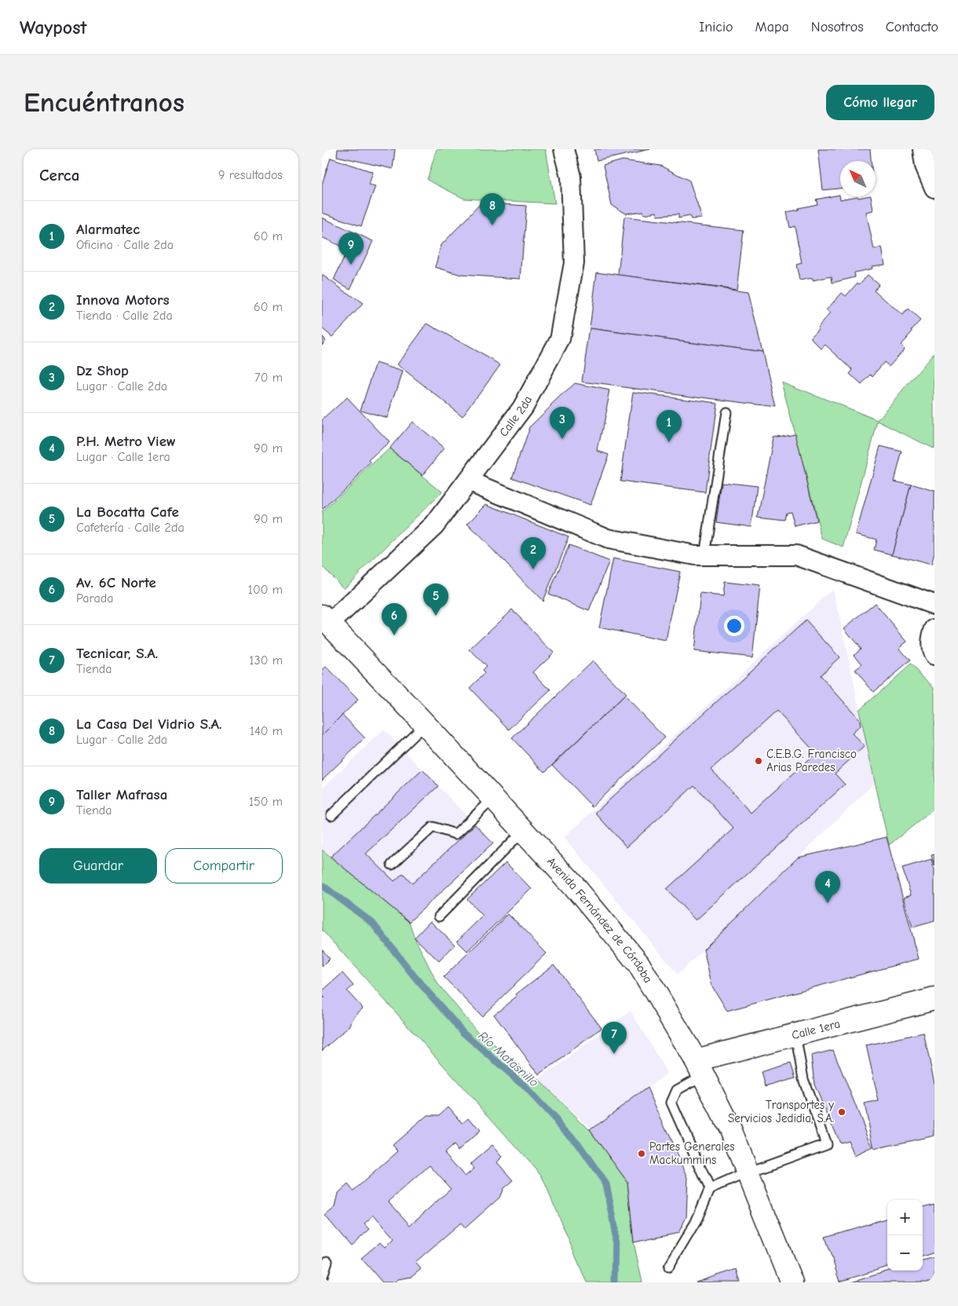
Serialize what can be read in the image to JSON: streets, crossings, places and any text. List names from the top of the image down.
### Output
{
  "streets": {
    "main road": ["Avenida Fernández de Córdoba", "Calle 1era"],
    "street": ["Calle 2da"]
  },
  "crossings": [
    ["Calle 2da", "Avenida Fernández de Córdoba"],
    ["Avenida Fernández de Córdoba", "Calle 1era"]
  ],
  "water": ["Río Matasnillo"],
  "places": ["C.E.B.G. Francisco Arias Paredes", "Transportes y Servicios Jedidia, S.A.", "Partes Generales Mackummins"],
  "north": "top left",
  "page": {
    "header": "Waypost",
    "nav": [
      "Inicio",
      "Mapa",
      "Nosotros",
      "Contacto"
    ],
    "buttons": [
      "Cómo llegar",
      ["Guardar", "Compartir"]
    ],
    "title": "Encuéntranos",
    "heading": ["Cerca", "9 resultados"],
    "pins": [
      "8",
      "9",
      "3",
      "1",
      "2",
      "5",
      "6",
      "4",
      "7"
    ],
    "list": [
      {
        "mark": "1",
        "name": "Alarmatec",
        "note": "Oficina · Calle 2da",
        "value": "60 m"
      },
      {
        "mark": "2",
        "name": "Innova Motors",
        "note": "Tienda · Calle 2da",
        "value": "60 m"
      },
      {
        "mark": "3",
        "name": "Dz Shop",
        "note": "Lugar · Calle 2da",
        "value": "70 m"
      },
      {
        "mark": "4",
        "name": "P.H. Metro View",
        "note": "Lugar · Calle 1era",
        "value": "90 m"
      },
      {
        "mark": "5",
        "name": "La Bocatta Cafe",
        "note": "Cafetería · Calle 2da",
        "value": "90 m"
      },
      {
        "mark": "6",
        "name": "Av. 6C Norte",
        "note": "Parada",
        "value": "100 m"
      },
      {
        "mark": "7",
        "name": "Tecnicar, S.A.",
        "note": "Tienda",
        "value": "130 m"
      },
      {
        "mark": "8",
        "name": "La Casa Del Vidrio S.A.",
        "note": "Lugar · Calle 2da",
        "value": "140 m"
      },
      {
        "mark": "9",
        "name": "Taller Mafrasa",
        "note": "Tienda",
        "value": "150 m"
      }
    ],
    "map_buttons": ["+", "−"]
  }
}
